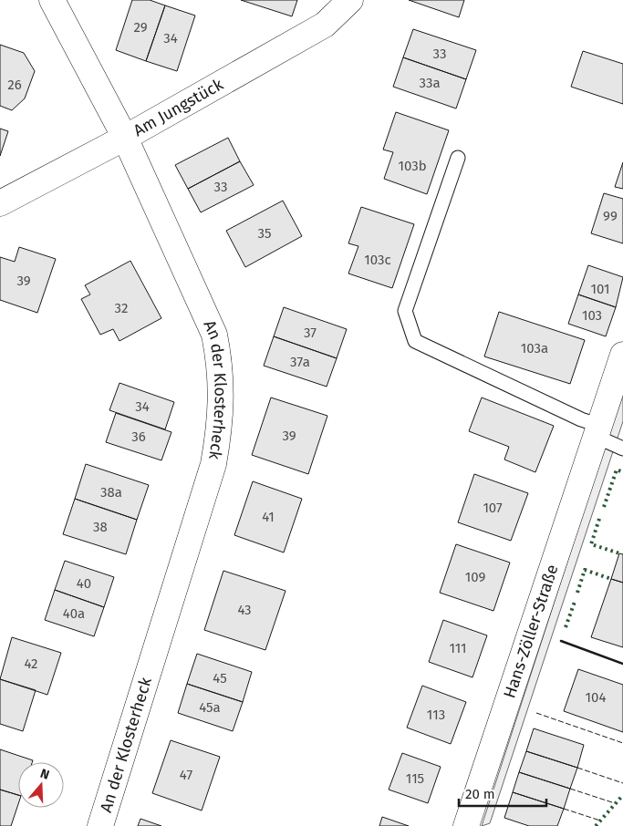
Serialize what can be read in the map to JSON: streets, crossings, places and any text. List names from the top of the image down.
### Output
{
  "streets": {
    "street": ["Am Jungstück", "An der Klosterheck", "Hans-Zöller-Straße"]
  },
  "crossings": [
    ["Am Jungstück", "An der Klosterheck"]
  ],
  "house_numbers": [
    "29",
    "34",
    "33",
    "33a",
    "26",
    "103b",
    "33",
    "99",
    "35",
    "103c",
    "39",
    "101",
    "32",
    "103",
    "37",
    "103a",
    "37a",
    "34",
    "39",
    "36",
    "38a",
    "107",
    "41",
    "38",
    "109",
    "40",
    "43",
    "40a",
    "111",
    "42",
    "45",
    "104",
    "45a",
    "113",
    "47",
    "115"
  ],
  "scale_bar": "20 m",
  "north": "top"
}
